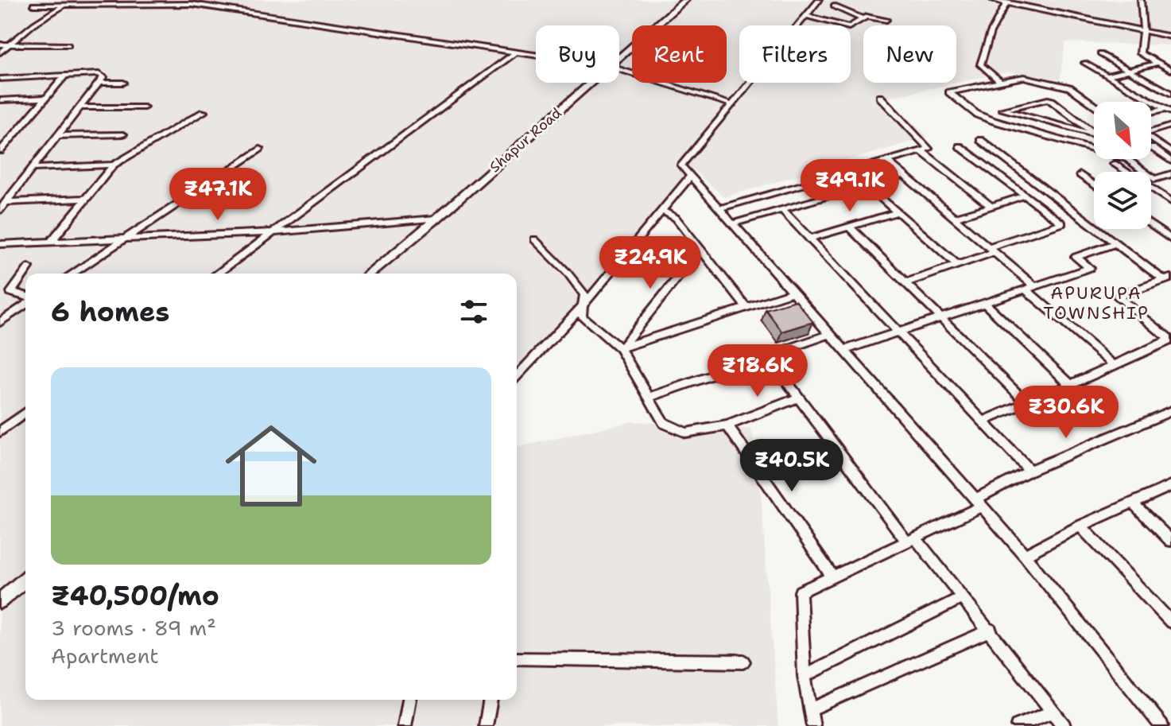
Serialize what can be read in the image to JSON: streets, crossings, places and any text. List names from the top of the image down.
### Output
{
  "streets": {
    "street": ["Shapur Road"]
  },
  "districts": ["APURUPA TOWNSHIP"],
  "north": "bottom right",
  "page": {
    "chip": [
      "Buy",
      "Rent",
      "Filters",
      "New"
    ],
    "price": [
      "₹49.1K",
      "₹47.1K",
      "₹24.9K",
      "₹18.6K",
      "₹30.6K",
      "₹40.5K"
    ],
    "heading": "6 homes",
    "list": [
      {
        "name": "₹40,500/mo",
        "note": "3 rooms · 89 m² · Apartment"
      }
    ]
  }
}
